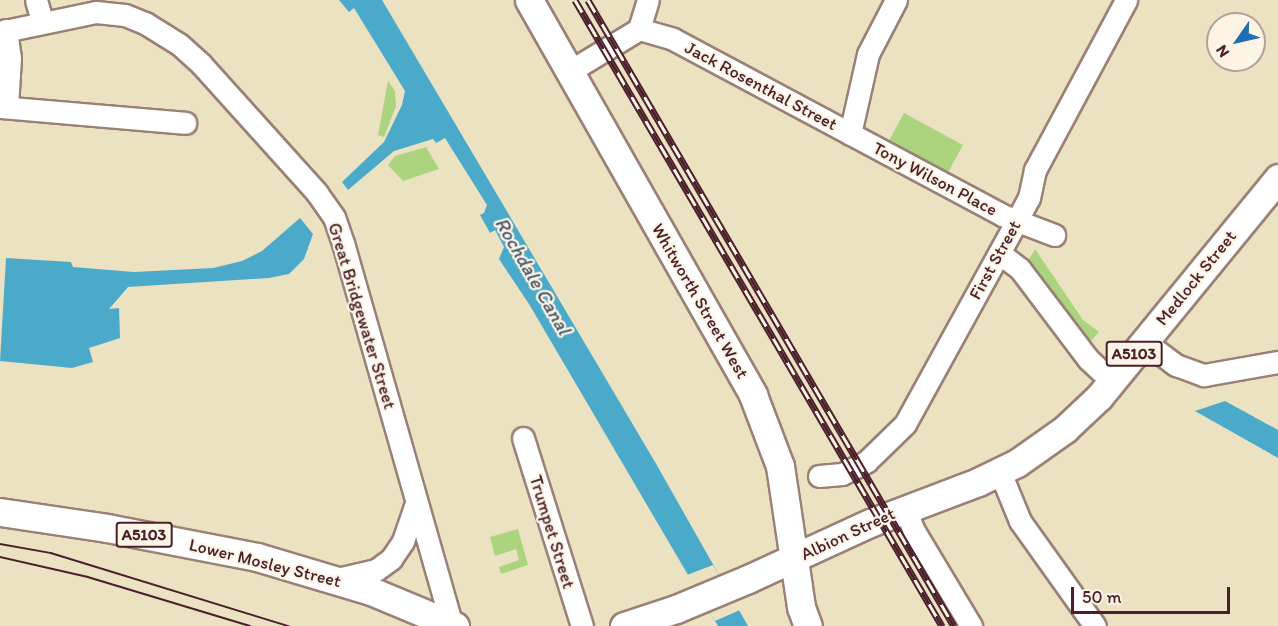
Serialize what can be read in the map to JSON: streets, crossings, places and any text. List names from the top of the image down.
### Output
{
  "streets": {
    "main road": [
      "Medlock Street",
      "Whitworth Street West",
      "A5103",
      "Albion Street",
      "Lower Mosley Street"
    ],
    "street": [
      "Jack Rosenthal Street",
      "Tony Wilson Place",
      "First Street",
      "Great Bridgewater Street",
      "Trumpet Street"
    ]
  },
  "crossings": [
    ["Jack Rosenthal Street", "Tony Wilson Place"],
    ["Tony Wilson Place", "First Street"],
    ["Medlock Street", "Albion Street"],
    ["Whitworth Street West", "Albion Street"],
    ["Great Bridgewater Street", "Lower Mosley Street"]
  ],
  "water": ["Rochdale Canal"],
  "scale_bar": "50 m",
  "north": "bottom left"
}
